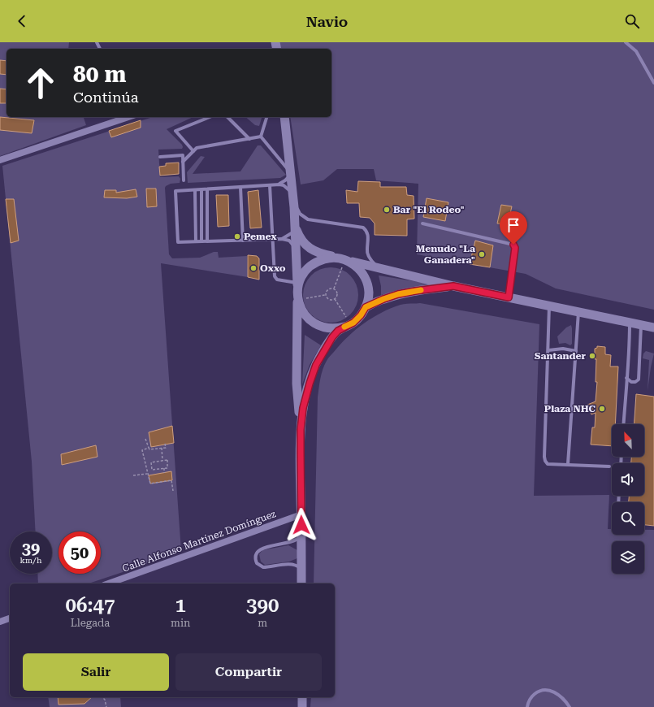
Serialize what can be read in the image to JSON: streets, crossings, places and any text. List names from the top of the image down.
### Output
{
  "streets": {
    "street": ["Calle Alfonso Martínez Domínguez"]
  },
  "places": [
    "Bar \"El Rodeo\"",
    "Pemex",
    "Menudo \"La Ganadera\"",
    "Oxxo",
    "Santander",
    "Plaza NHC"
  ],
  "north": "top left",
  "page": {
    "header": "Navio",
    "turn": ["80 m", "Continúa"],
    "speed": "39 km/h",
    "limit": "50",
    "eta": [
      "06:47",
      "Llegada",
      "1",
      "min",
      "390",
      "m"
    ],
    "buttons": ["Salir", "Compartir"]
  }
}
